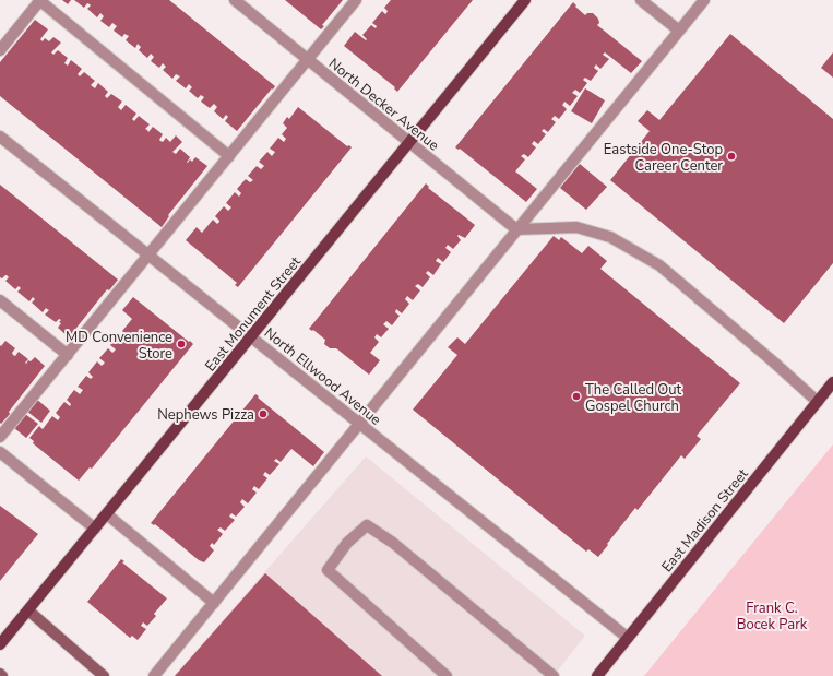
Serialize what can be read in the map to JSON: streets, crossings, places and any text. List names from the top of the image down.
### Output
{
  "streets": {
    "main road": ["East Monument Street", "East Madison Street"],
    "street": ["North Decker Avenue", "North Ellwood Avenue"]
  },
  "crossings": [
    ["North Decker Avenue", "East Monument Street"],
    ["East Monument Street", "North Ellwood Avenue"],
    ["North Ellwood Avenue", "East Madison Street"]
  ],
  "parks": ["Frank C. Bocek Park"],
  "places": [
    "Eastside One-Stop Career Center",
    "MD Convenience Store",
    "The Called Out Gospel Church",
    "Nephews Pizza"
  ]
}
